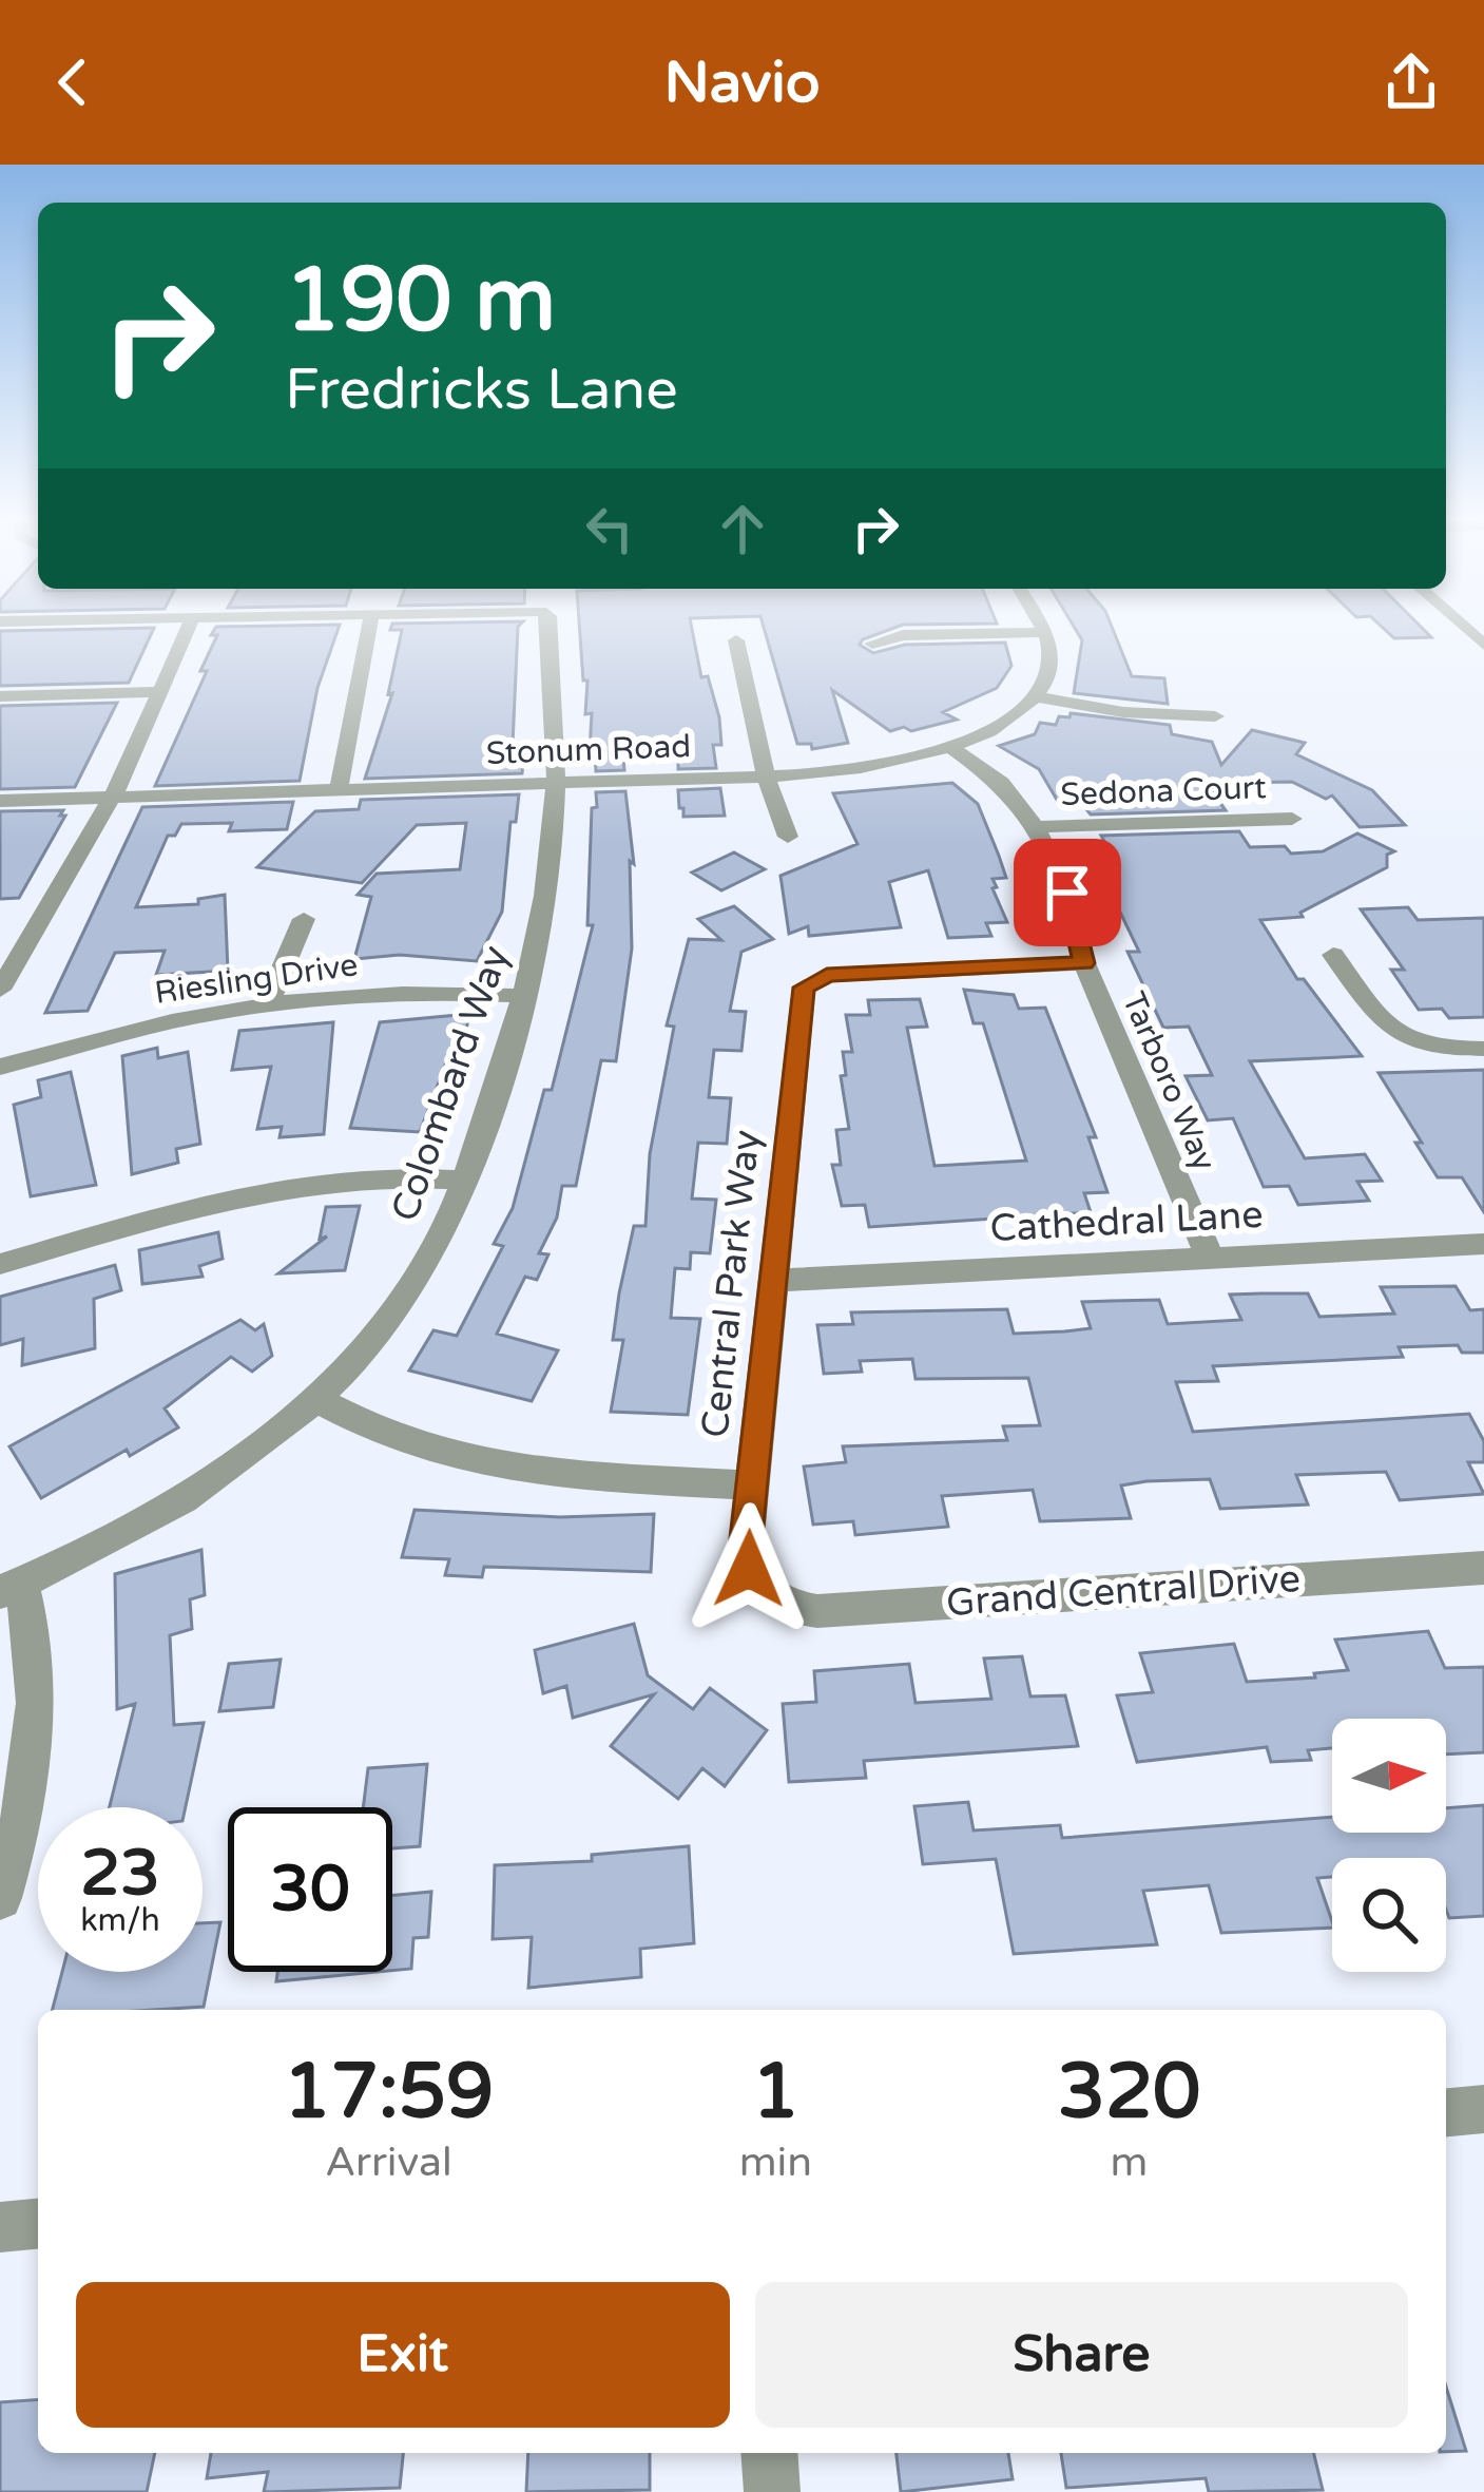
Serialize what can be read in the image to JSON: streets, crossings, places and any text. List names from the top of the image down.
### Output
{
  "streets": {
    "street": [
      "Stonum Road",
      "Sedona Court",
      "Riesling Drive",
      "Tarboro Way",
      "Colombard Way",
      "Cathedral Lane",
      "Central Park Way",
      "Grand Central Drive"
    ]
  },
  "crossings": [
    ["Stonum Road", "Tarboro Way"],
    ["Stonum Road", "Colombard Way"],
    ["Sedona Court", "Tarboro Way"],
    ["Riesling Drive", "Colombard Way"],
    ["Tarboro Way", "Cathedral Lane"],
    ["Tarboro Way", "Central Park Way"],
    ["Cathedral Lane", "Central Park Way"],
    ["Central Park Way", "Grand Central Drive"]
  ],
  "north": "right",
  "page": {
    "header": "Navio",
    "turn": ["190 m", "Fredricks Lane"],
    "speed": "23 km/h",
    "limit": "30",
    "eta": [
      "17:59",
      "Arrival",
      "1",
      "min",
      "320",
      "m"
    ],
    "buttons": ["Exit", "Share"]
  }
}
